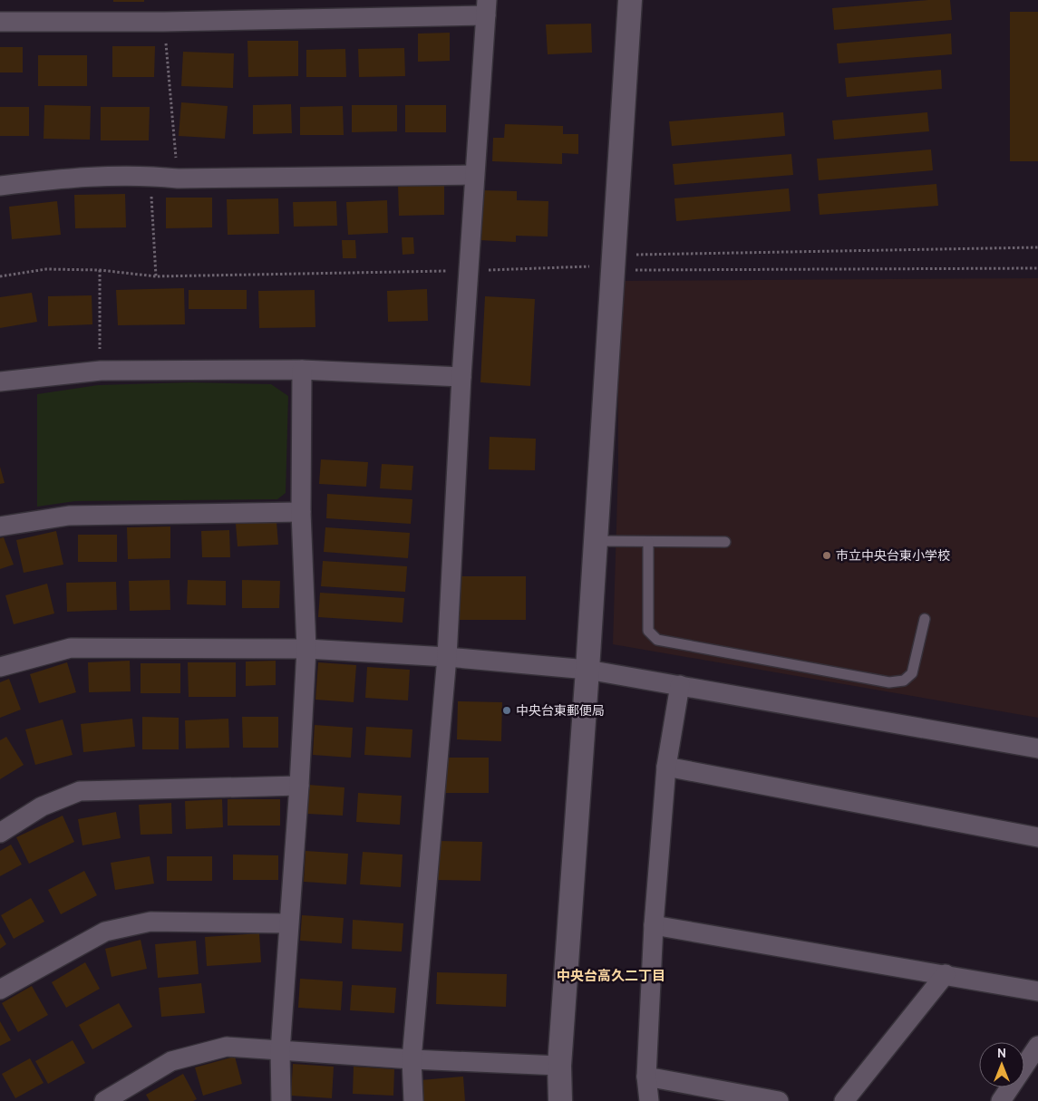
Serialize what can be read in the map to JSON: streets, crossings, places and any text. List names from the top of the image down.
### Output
{
  "districts": ["中央台高久二丁目"],
  "places": ["市立中央台東小学校", "中央台東郵便局"],
  "north": "top"
}
